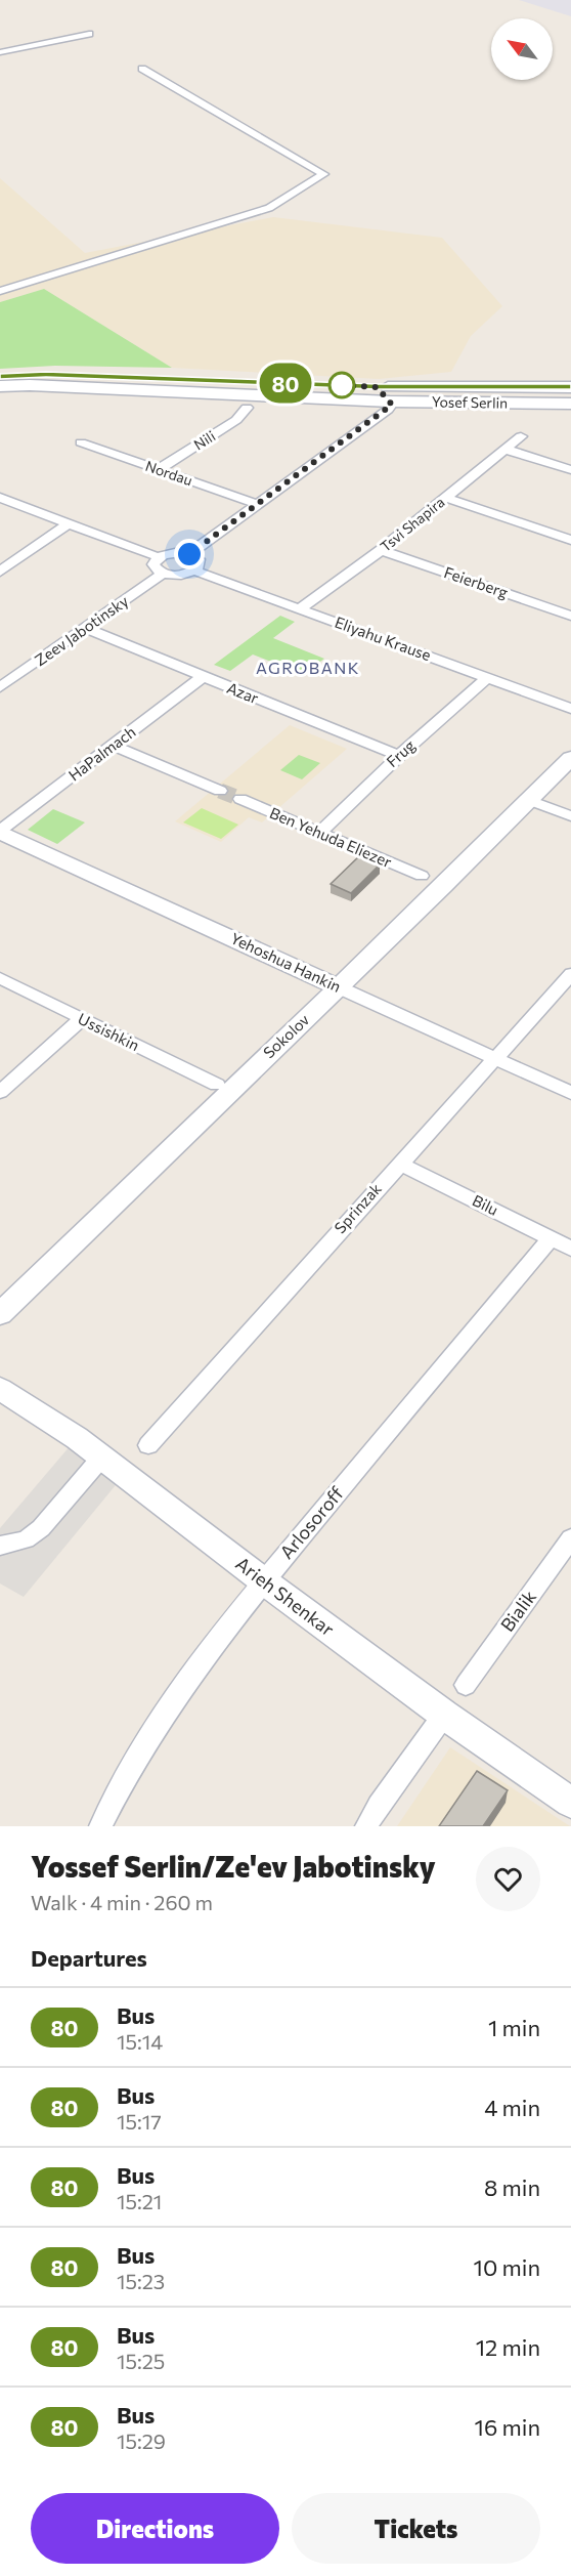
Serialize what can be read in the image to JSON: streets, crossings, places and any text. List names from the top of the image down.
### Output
{
  "streets": {
    "street": [
      "Yosef Serlin",
      "Nili",
      "Nordau",
      "Tsvi Shapira",
      "Feierberg",
      "Zeev Jabotinsky",
      "Eliyahu Krause",
      "Azar",
      "HaPalmach",
      "Frug",
      "Ben Yehuda Eliezer",
      "Yehoshua Hankin",
      "Ussishkin",
      "Sokolov",
      "Bilu",
      "Sprinzak",
      "Arlosoroff",
      "Arieh Shenkar",
      "Bialik"
    ]
  },
  "crossings": [
    ["Nili", "Nordau"],
    ["Tsvi Shapira", "Feierberg"],
    ["Tsvi Shapira", "Eliyahu Krause"],
    ["Zeev Jabotinsky", "Azar"],
    ["Eliyahu Krause", "Frug"],
    ["Azar", "HaPalmach"],
    ["Azar", "Frug"],
    ["HaPalmach", "Yehoshua Hankin"],
    ["Frug", "Ben Yehuda Eliezer"],
    ["Yehoshua Hankin", "Sokolov"],
    ["Yehoshua Hankin", "Sprinzak"],
    ["Bilu", "Sprinzak"],
    ["Bilu", "Arlosoroff"],
    ["Arlosoroff", "Arieh Shenkar"]
  ],
  "districts": ["AGROBANK"],
  "lines": ["bus line 80"],
  "north": "top left",
  "page": {
    "on_map": "80",
    "heading": [
      ["Yossef Serlin/Ze'ev Jabotinsky", "Walk · 4 min · 260 m"],
      "Departures"
    ],
    "list": [
      {
        "mark": "80",
        "name": "Bus",
        "note": "15:14",
        "value": "1 min"
      },
      {
        "mark": "80",
        "name": "Bus",
        "note": "15:17",
        "value": "4 min"
      },
      {
        "mark": "80",
        "name": "Bus",
        "note": "15:21",
        "value": "8 min"
      },
      {
        "mark": "80",
        "name": "Bus",
        "note": "15:23",
        "value": "10 min"
      },
      {
        "mark": "80",
        "name": "Bus",
        "note": "15:25",
        "value": "12 min"
      },
      {
        "mark": "80",
        "name": "Bus",
        "note": "15:29",
        "value": "16 min"
      }
    ],
    "buttons": ["Directions", "Tickets"]
  }
}
